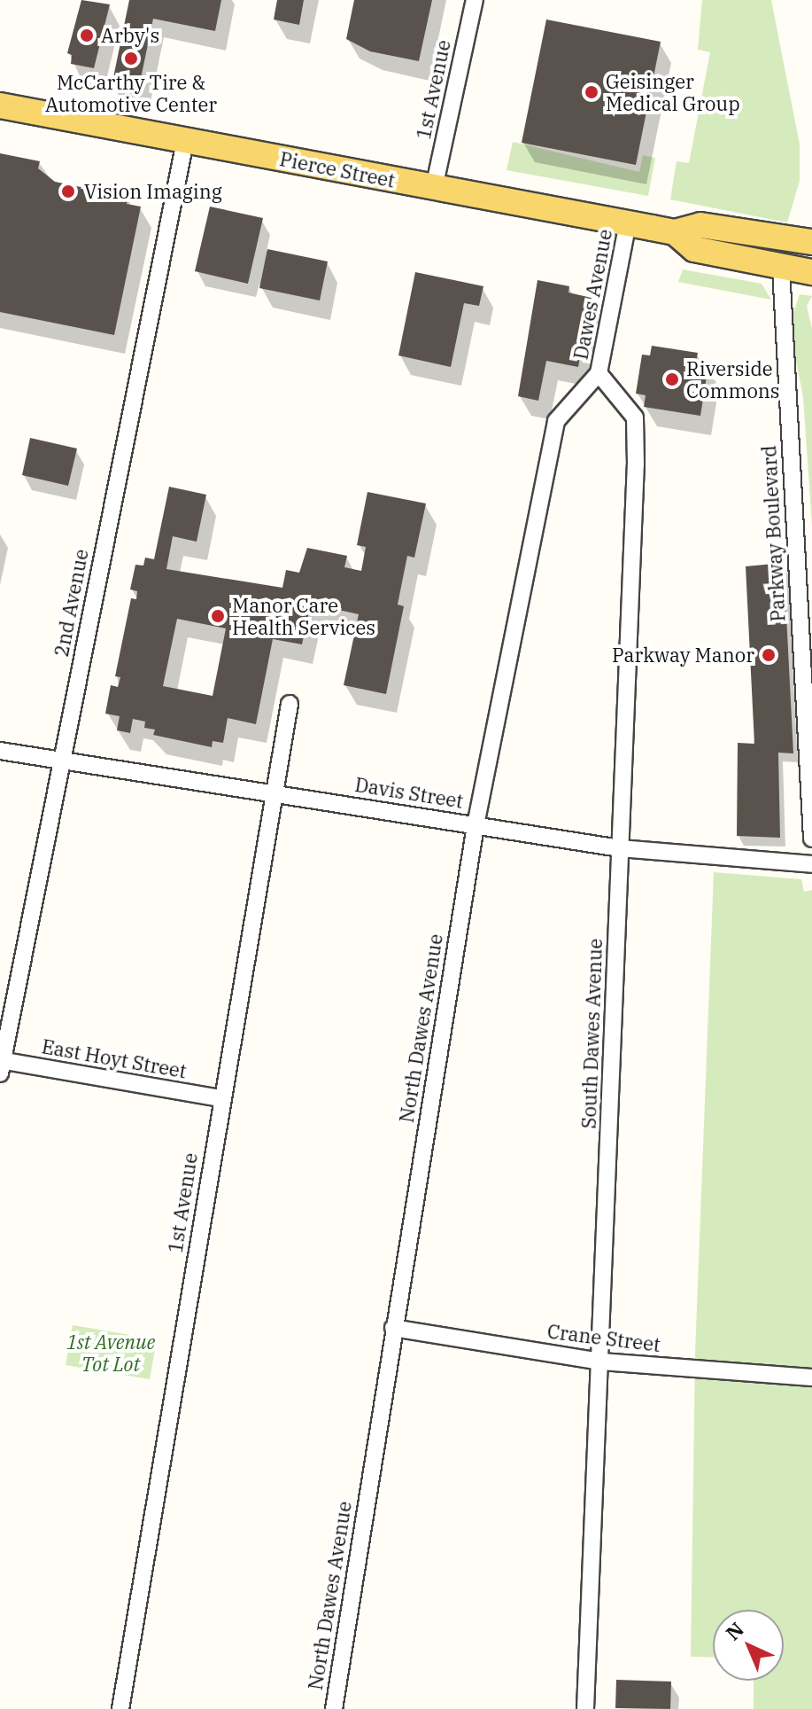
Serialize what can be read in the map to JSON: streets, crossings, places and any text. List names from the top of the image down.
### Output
{
  "streets": {
    "main road": ["Pierce Street"],
    "street": [
      "1st Avenue",
      "Dawes Avenue",
      "Parkway Boulevard",
      "2nd Avenue",
      "Davis Street",
      "North Dawes Avenue",
      "South Dawes Avenue",
      "East Hoyt Street",
      "Crane Street"
    ]
  },
  "crossings": [
    ["1st Avenue", "Pierce Street"],
    ["1st Avenue", "Davis Street"],
    ["1st Avenue", "East Hoyt Street"],
    ["Pierce Street", "Dawes Avenue"],
    ["Pierce Street", "Parkway Boulevard"],
    ["Pierce Street", "2nd Avenue"],
    ["Dawes Avenue", "North Dawes Avenue"],
    ["Dawes Avenue", "South Dawes Avenue"],
    ["2nd Avenue", "Davis Street"],
    ["2nd Avenue", "East Hoyt Street"],
    ["Davis Street", "North Dawes Avenue"],
    ["Davis Street", "South Dawes Avenue"],
    ["North Dawes Avenue", "South Dawes Avenue"],
    ["North Dawes Avenue", "Crane Street"],
    ["South Dawes Avenue", "Crane Street"]
  ],
  "parks": ["1st Avenue Tot Lot"],
  "places": [
    "Arby's",
    "McCarthy Tire & Automotive Center",
    "Geisinger Medical Group",
    "Vision Imaging",
    "Riverside Commons",
    "Manor Care Health Services",
    "Parkway Manor"
  ],
  "north": "top left"
}
